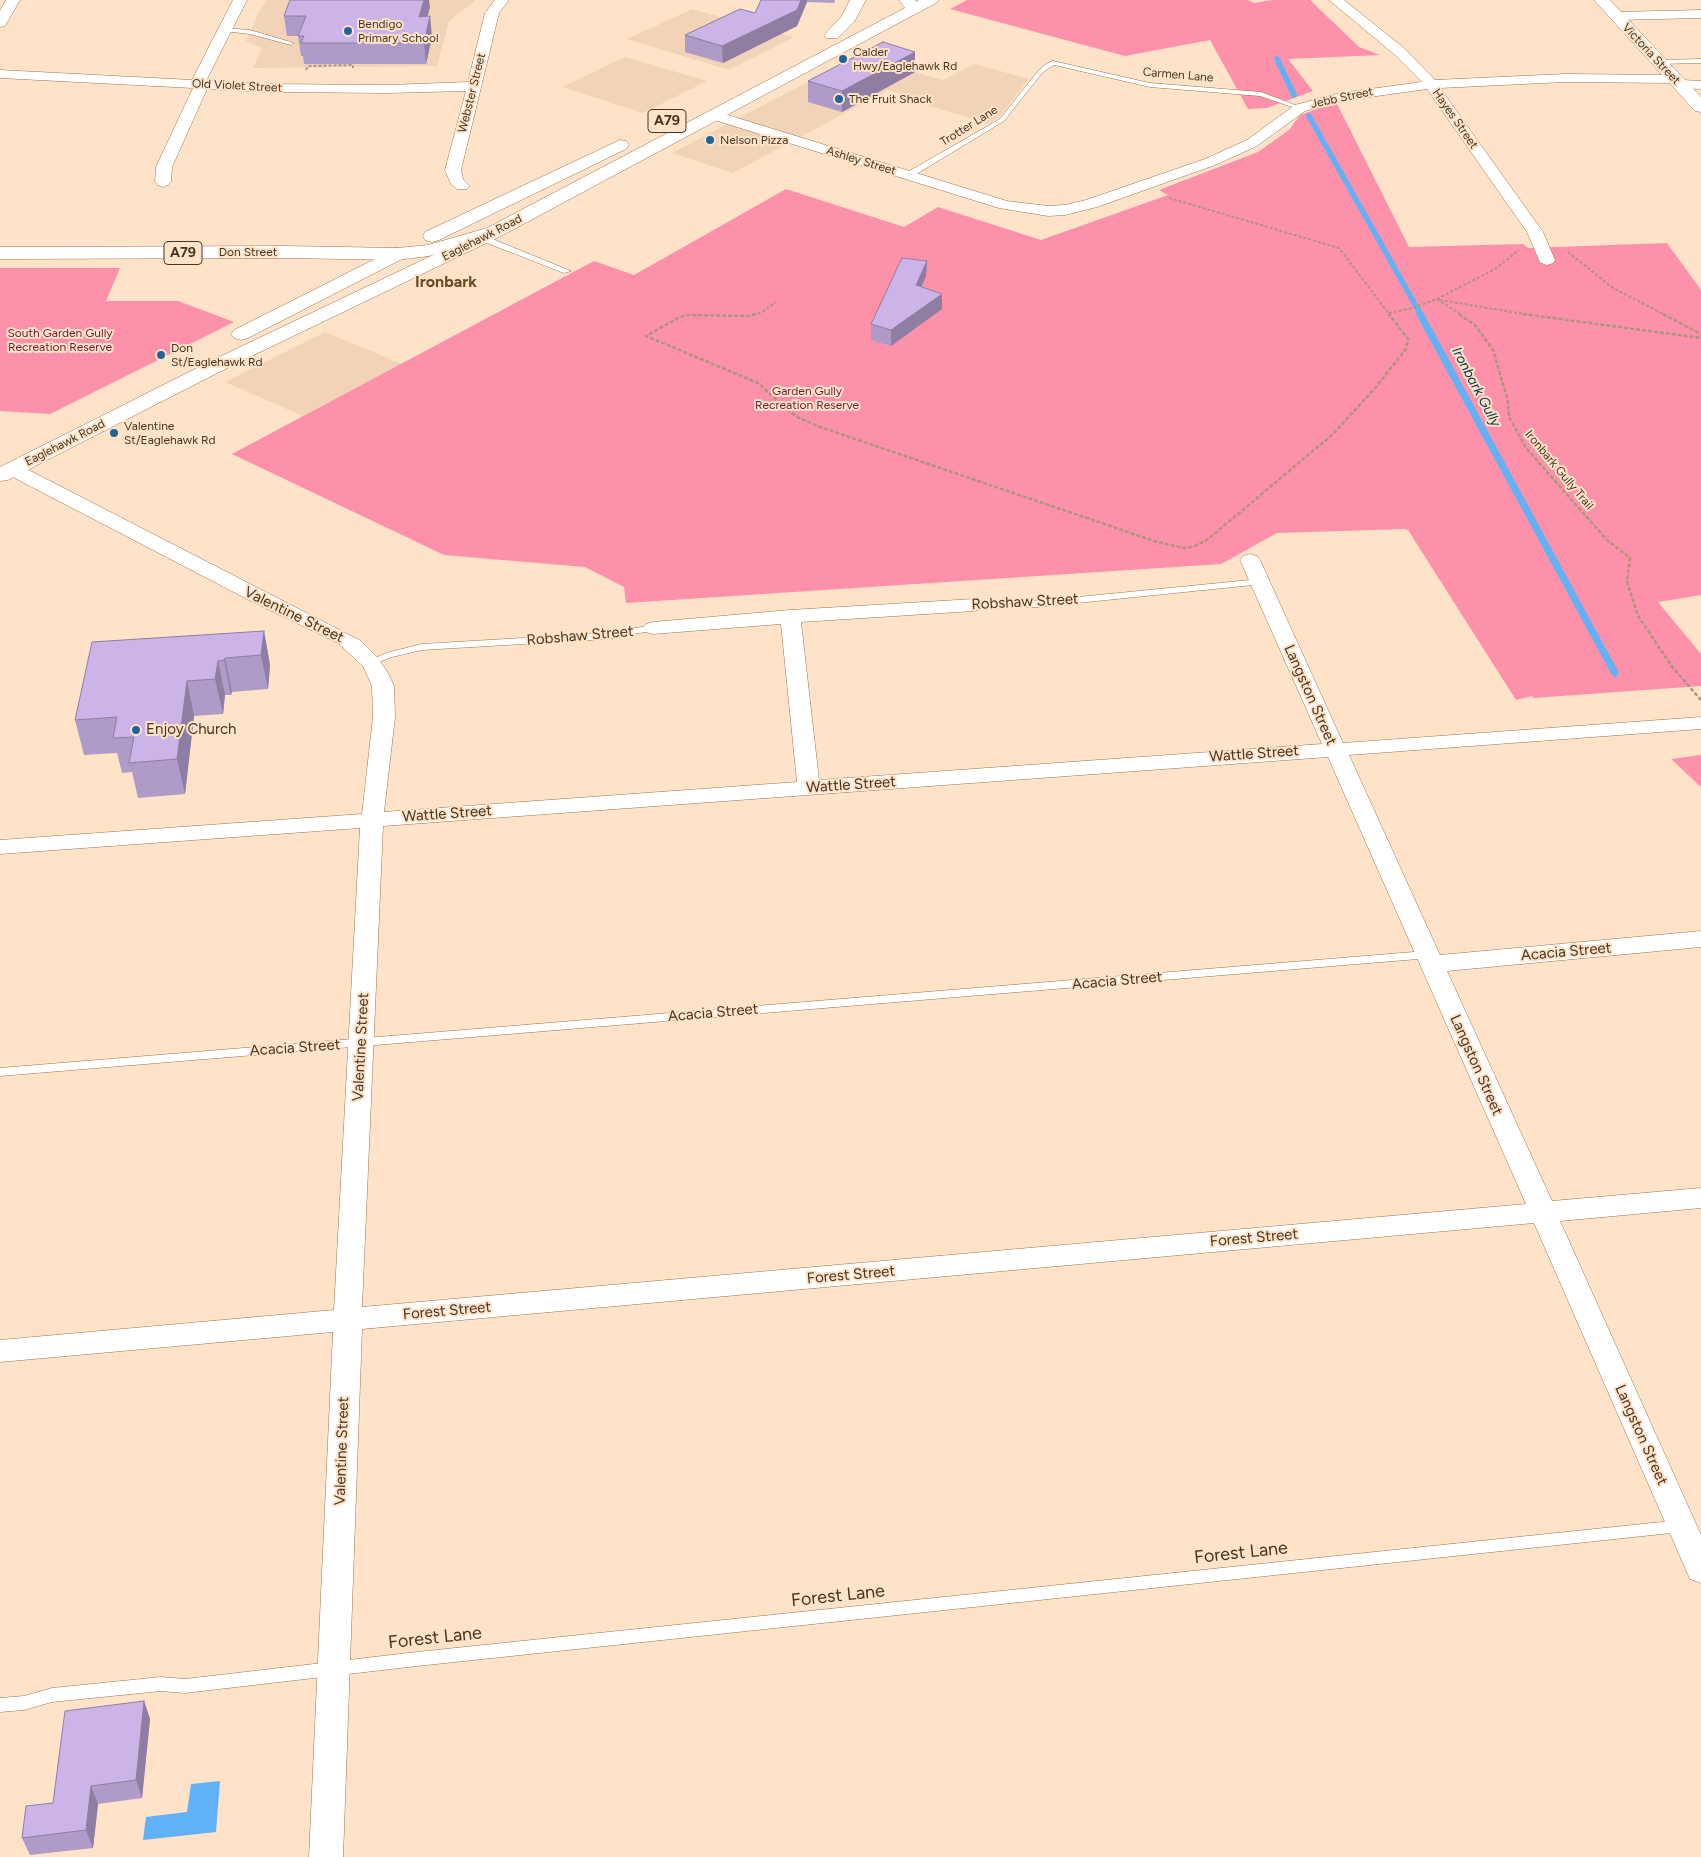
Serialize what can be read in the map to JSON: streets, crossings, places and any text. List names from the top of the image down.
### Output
{
  "streets": {
    "main road": [
      "Victoria Street",
      "A79",
      "Eaglehawk Road",
      "Don Street"
    ],
    "street": [
      "Old Violet Street",
      "Webster Street",
      "Jebb Street",
      "Hayes Street",
      "Ashley Street",
      "Robshaw Street",
      "Valentine Street",
      "Langston Street",
      "Wattle Street",
      "Acacia Street",
      "Forest Street"
    ],
    "lane": ["Carmen Lane", "Trotter Lane", "Forest Lane"],
    "path": ["Ironbark Gully Trail"]
  },
  "crossings": [
    ["Victoria Street", "Jebb Street"],
    ["Carmen Lane", "Jebb Street"],
    ["Carmen Lane", "Trotter Lane"],
    ["Old Violet Street", "Webster Street"],
    ["Jebb Street", "Hayes Street"],
    ["Jebb Street", "Ashley Street"],
    ["Trotter Lane", "Ashley Street"],
    ["Ashley Street", "Eaglehawk Road"],
    ["Eaglehawk Road", "Don Street"],
    ["Eaglehawk Road", "Valentine Street"],
    ["Robshaw Street", "Valentine Street"],
    ["Robshaw Street", "Langston Street"],
    ["Valentine Street", "Wattle Street"],
    ["Valentine Street", "Acacia Street"],
    ["Valentine Street", "Forest Street"],
    ["Valentine Street", "Forest Lane"],
    ["Langston Street", "Wattle Street"],
    ["Langston Street", "Acacia Street"],
    ["Langston Street", "Forest Street"],
    ["Langston Street", "Forest Lane"]
  ],
  "districts": ["Ironbark"],
  "water": ["Ironbark Gully"],
  "parks": ["South Garden Gully Recreation Reserve", "Garden Gully Recreation Reserve"],
  "places": [
    "Bendigo Primary School",
    "Calder Hwy/Eaglehawk Rd",
    "The Fruit Shack",
    "Nelson Pizza",
    "Don St/Eaglehawk Rd",
    "Valentine St/Eaglehawk Rd",
    "Enjoy Church"
  ]
}
